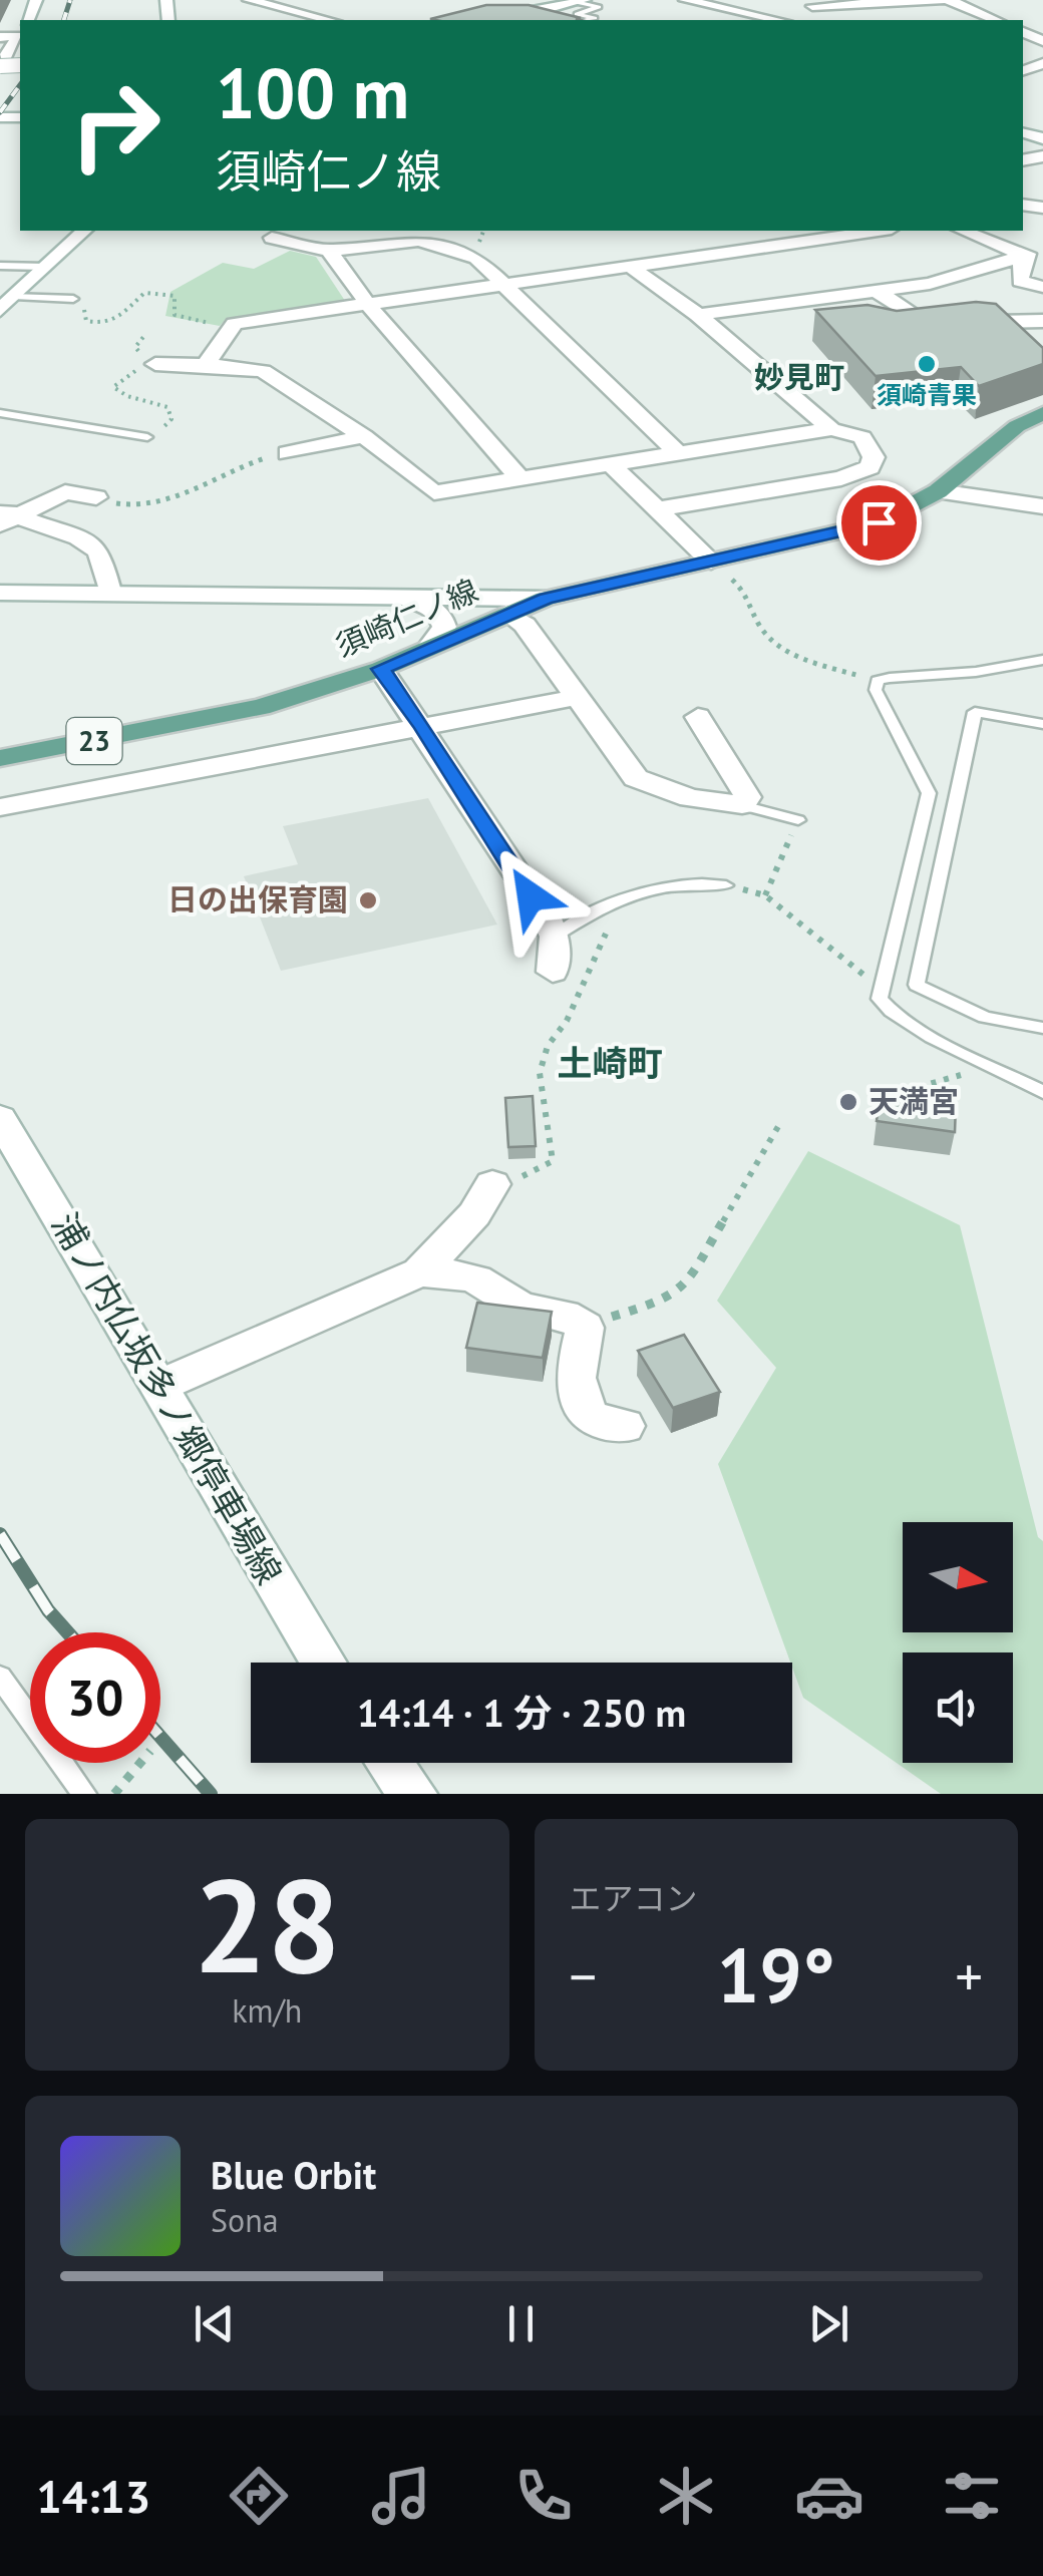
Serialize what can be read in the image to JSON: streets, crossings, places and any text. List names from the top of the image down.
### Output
{
  "streets": {
    "main road": ["須崎仁ノ線", "23"],
    "street": ["浦ノ内仏坂多ノ郷停車場線"]
  },
  "districts": ["妙見町", "土崎町"],
  "places": ["須崎青果", "日の出保育園", "天満宮"],
  "north": "right",
  "page": {
    "turn": ["100 m", "須崎仁ノ線"],
    "limit": "30",
    "trip": "14:14 · 1 分 · 250 m",
    "tile": [
      ["28", "km/h"],
      "エアコン"
    ],
    "heat": ["−", "19°", "+"],
    "song": ["Blue Orbit", "Sona"],
    "tabs": "14:13"
  }
}
